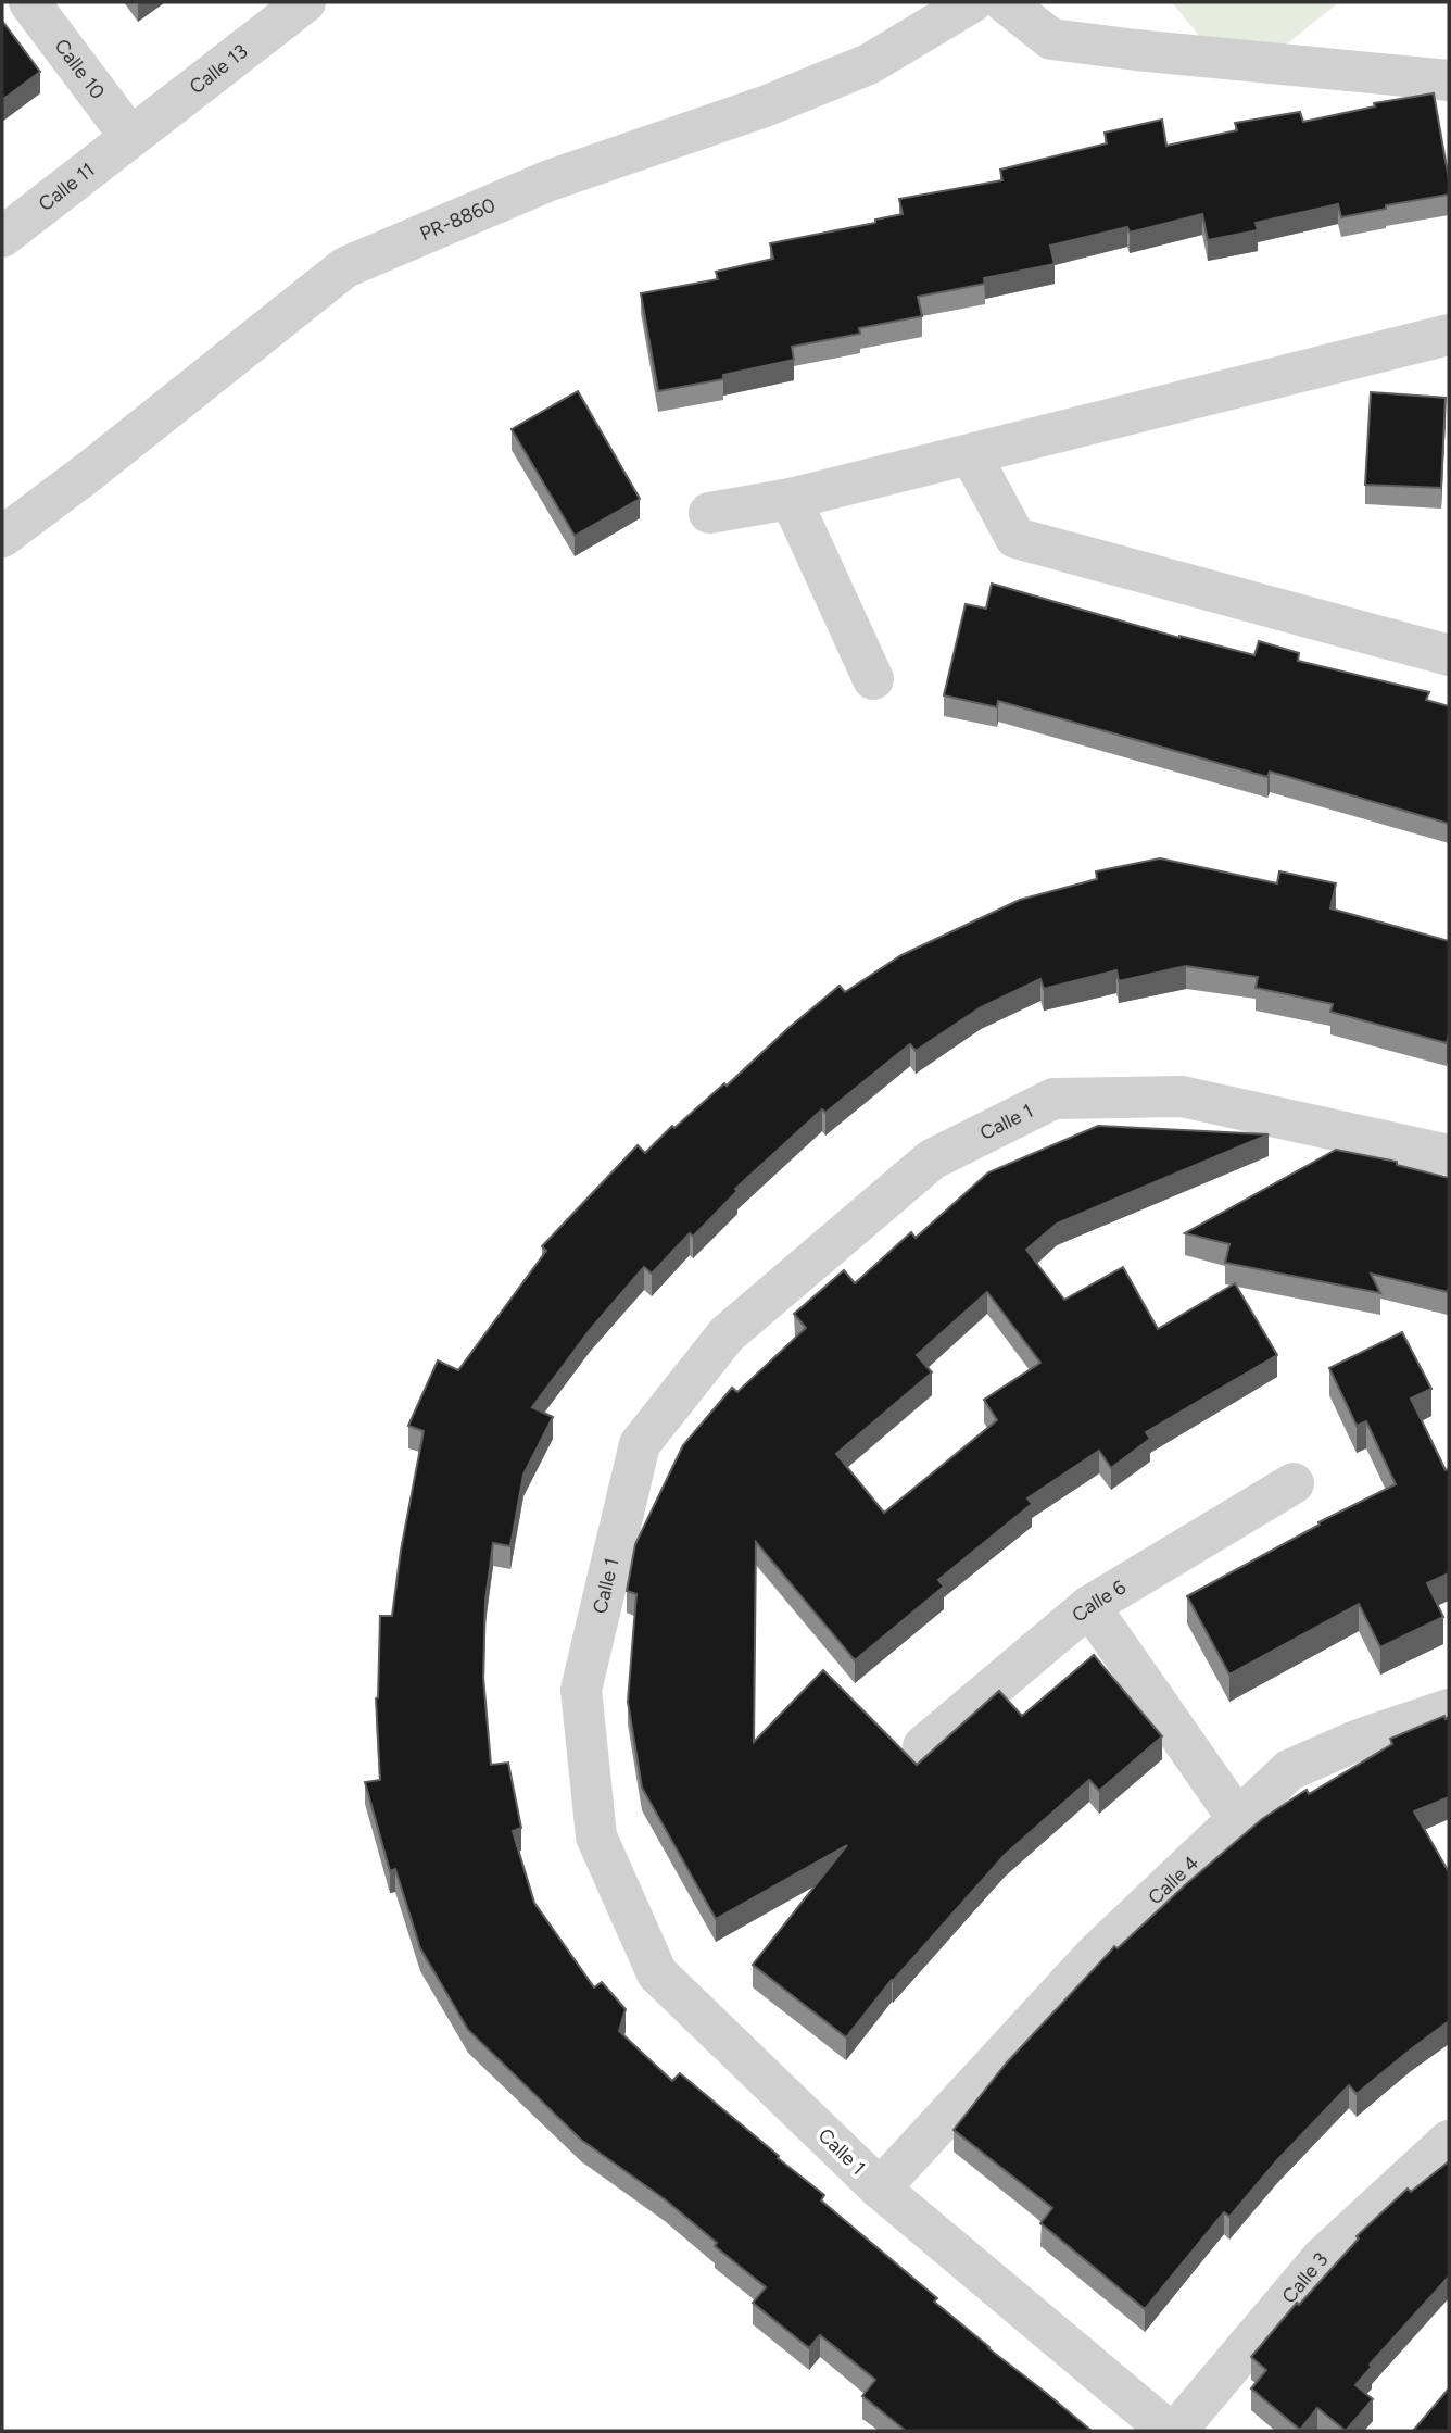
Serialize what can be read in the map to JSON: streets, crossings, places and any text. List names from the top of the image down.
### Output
{
  "streets": {
    "street": [
      "Calle 10",
      "Calle 13",
      "Calle 11",
      "PR-8860",
      "Calle 1",
      "Calle 6",
      "Calle 4",
      "Calle 3"
    ]
  },
  "crossings": [
    ["Calle 10", "Calle 13"],
    ["Calle 10", "Calle 11"],
    ["Calle 13", "Calle 11"],
    ["Calle 1", "Calle 4"]
  ]
}
